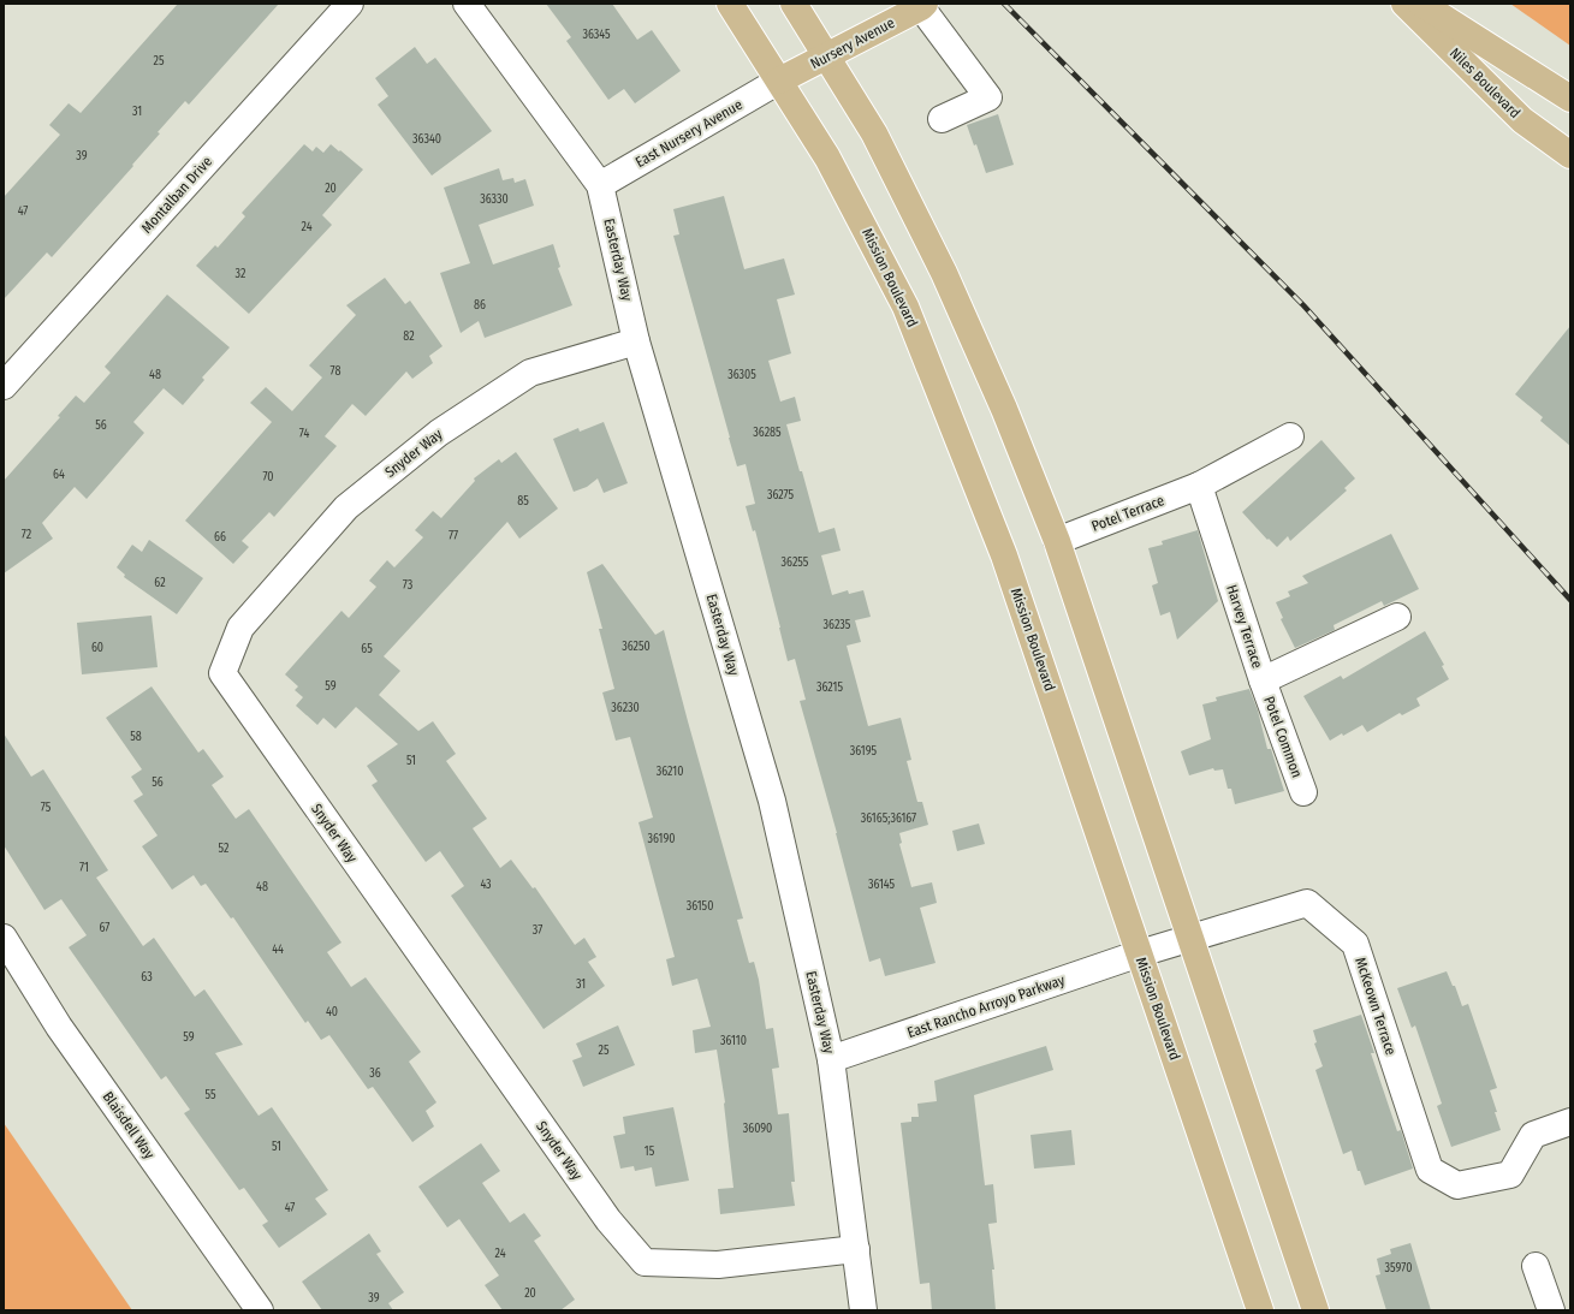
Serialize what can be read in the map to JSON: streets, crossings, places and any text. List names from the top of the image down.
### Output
{
  "streets": {
    "main road": ["Nursery Avenue", "Niles Boulevard", "Mission Boulevard"],
    "street": [
      "East Nursery Avenue",
      "Montalban Drive",
      "Easterday Way",
      "Snyder Way",
      "Potel Terrace",
      "Harvey Terrace",
      "Potel Common",
      "East Rancho Arroyo Parkway",
      "McKeown Terrace",
      "Blaisdell Way"
    ]
  },
  "crossings": [
    ["Nursery Avenue", "East Nursery Avenue"],
    ["Nursery Avenue", "Mission Boulevard"],
    ["East Nursery Avenue", "Easterday Way"],
    ["East Nursery Avenue", "Mission Boulevard"],
    ["Easterday Way", "Snyder Way"],
    ["Easterday Way", "East Rancho Arroyo Parkway"],
    ["Mission Boulevard", "East Rancho Arroyo Parkway"],
    ["Mission Boulevard", "McKeown Terrace"],
    ["Potel Terrace", "Harvey Terrace"],
    ["Harvey Terrace", "Potel Common"],
    ["East Rancho Arroyo Parkway", "McKeown Terrace"]
  ],
  "house_numbers": [
    "36345",
    "25",
    "31",
    "36340",
    "39",
    "20",
    "36330",
    "47",
    "24",
    "32",
    "86",
    "82",
    "78",
    "48",
    "36305",
    "56",
    "36285",
    "74",
    "64",
    "70",
    "36275",
    "85",
    "72",
    "77",
    "66",
    "36255",
    "62",
    "73",
    "36235",
    "36250",
    "60",
    "65",
    "59",
    "36215",
    "36230",
    "58",
    "36195",
    "51",
    "36210",
    "56",
    "75",
    "36165;36167",
    "36190",
    "52",
    "71",
    "43",
    "36145",
    "48",
    "36150",
    "67",
    "37",
    "44",
    "63",
    "31",
    "40",
    "59",
    "36110",
    "25",
    "36",
    "55",
    "36090",
    "51",
    "15",
    "47",
    "24",
    "35970",
    "20",
    "39"
  ]
}
